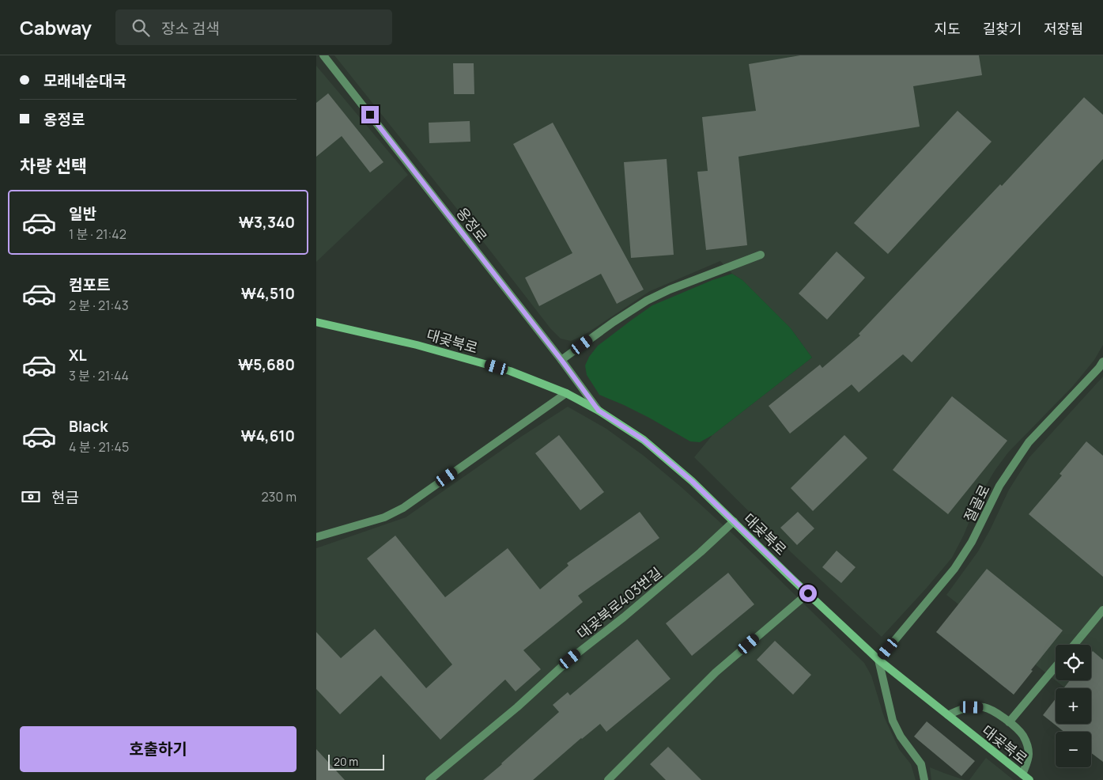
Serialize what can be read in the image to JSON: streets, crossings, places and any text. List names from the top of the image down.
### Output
{
  "streets": {
    "street": [
      "옹정로",
      "대곶북로",
      "절골로",
      "대곶북로403번길"
    ]
  },
  "crossings": [
    ["옹정로", "대곶북로"],
    ["대곶북로", "절골로"],
    ["대곶북로", "대곶북로403번길"]
  ],
  "scale_bar": "20 m",
  "page": {
    "header": "Cabway",
    "search": "장소 검색",
    "nav": ["지도", "길찾기", "저장됨"],
    "banner": ["모래네순대국", "옹정로"],
    "heading": "차량 선택",
    "list": [
      {
        "name": "일반",
        "note": "1 분 · 21:42",
        "value": "₩3,340"
      },
      {
        "name": "컴포트",
        "note": "2 분 · 21:43",
        "value": "₩4,510"
      },
      {
        "name": "XL",
        "note": "3 분 · 21:44",
        "value": "₩5,680"
      },
      {
        "name": "Black",
        "note": "4 분 · 21:45",
        "value": "₩4,610"
      }
    ],
    "pay": ["현금", "230 m"],
    "map_buttons": ["+", "−"],
    "buttons": "호출하기",
    "scale": "20 m"
  }
}
